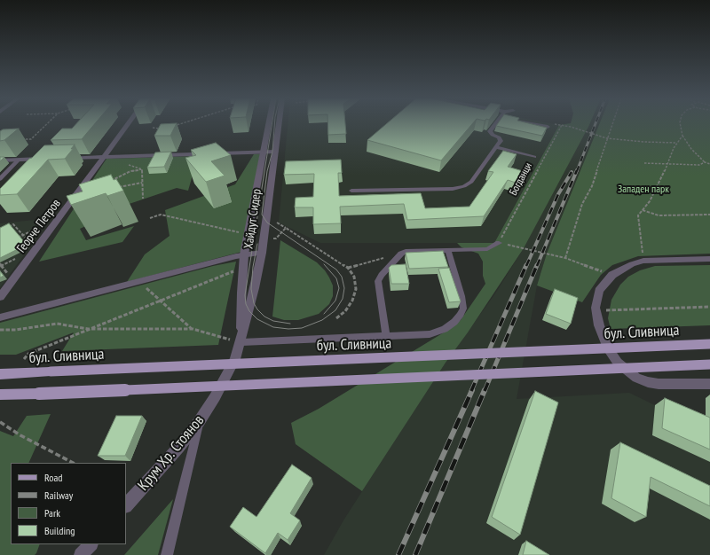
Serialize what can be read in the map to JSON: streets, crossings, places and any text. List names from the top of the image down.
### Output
{
  "streets": {
    "main road": ["бул. Сливница"],
    "street": ["Хайдут Сидер", "Георче Петров", "Крум Хр. Стоянов"],
    "path": ["Богданци"]
  },
  "crossings": [
    ["Хайдут Сидер", "Крум Хр. Стоянов"]
  ],
  "parks": ["Западен парк"],
  "legend": [
    "Road",
    "Railway",
    "Park",
    "Building"
  ]
}
